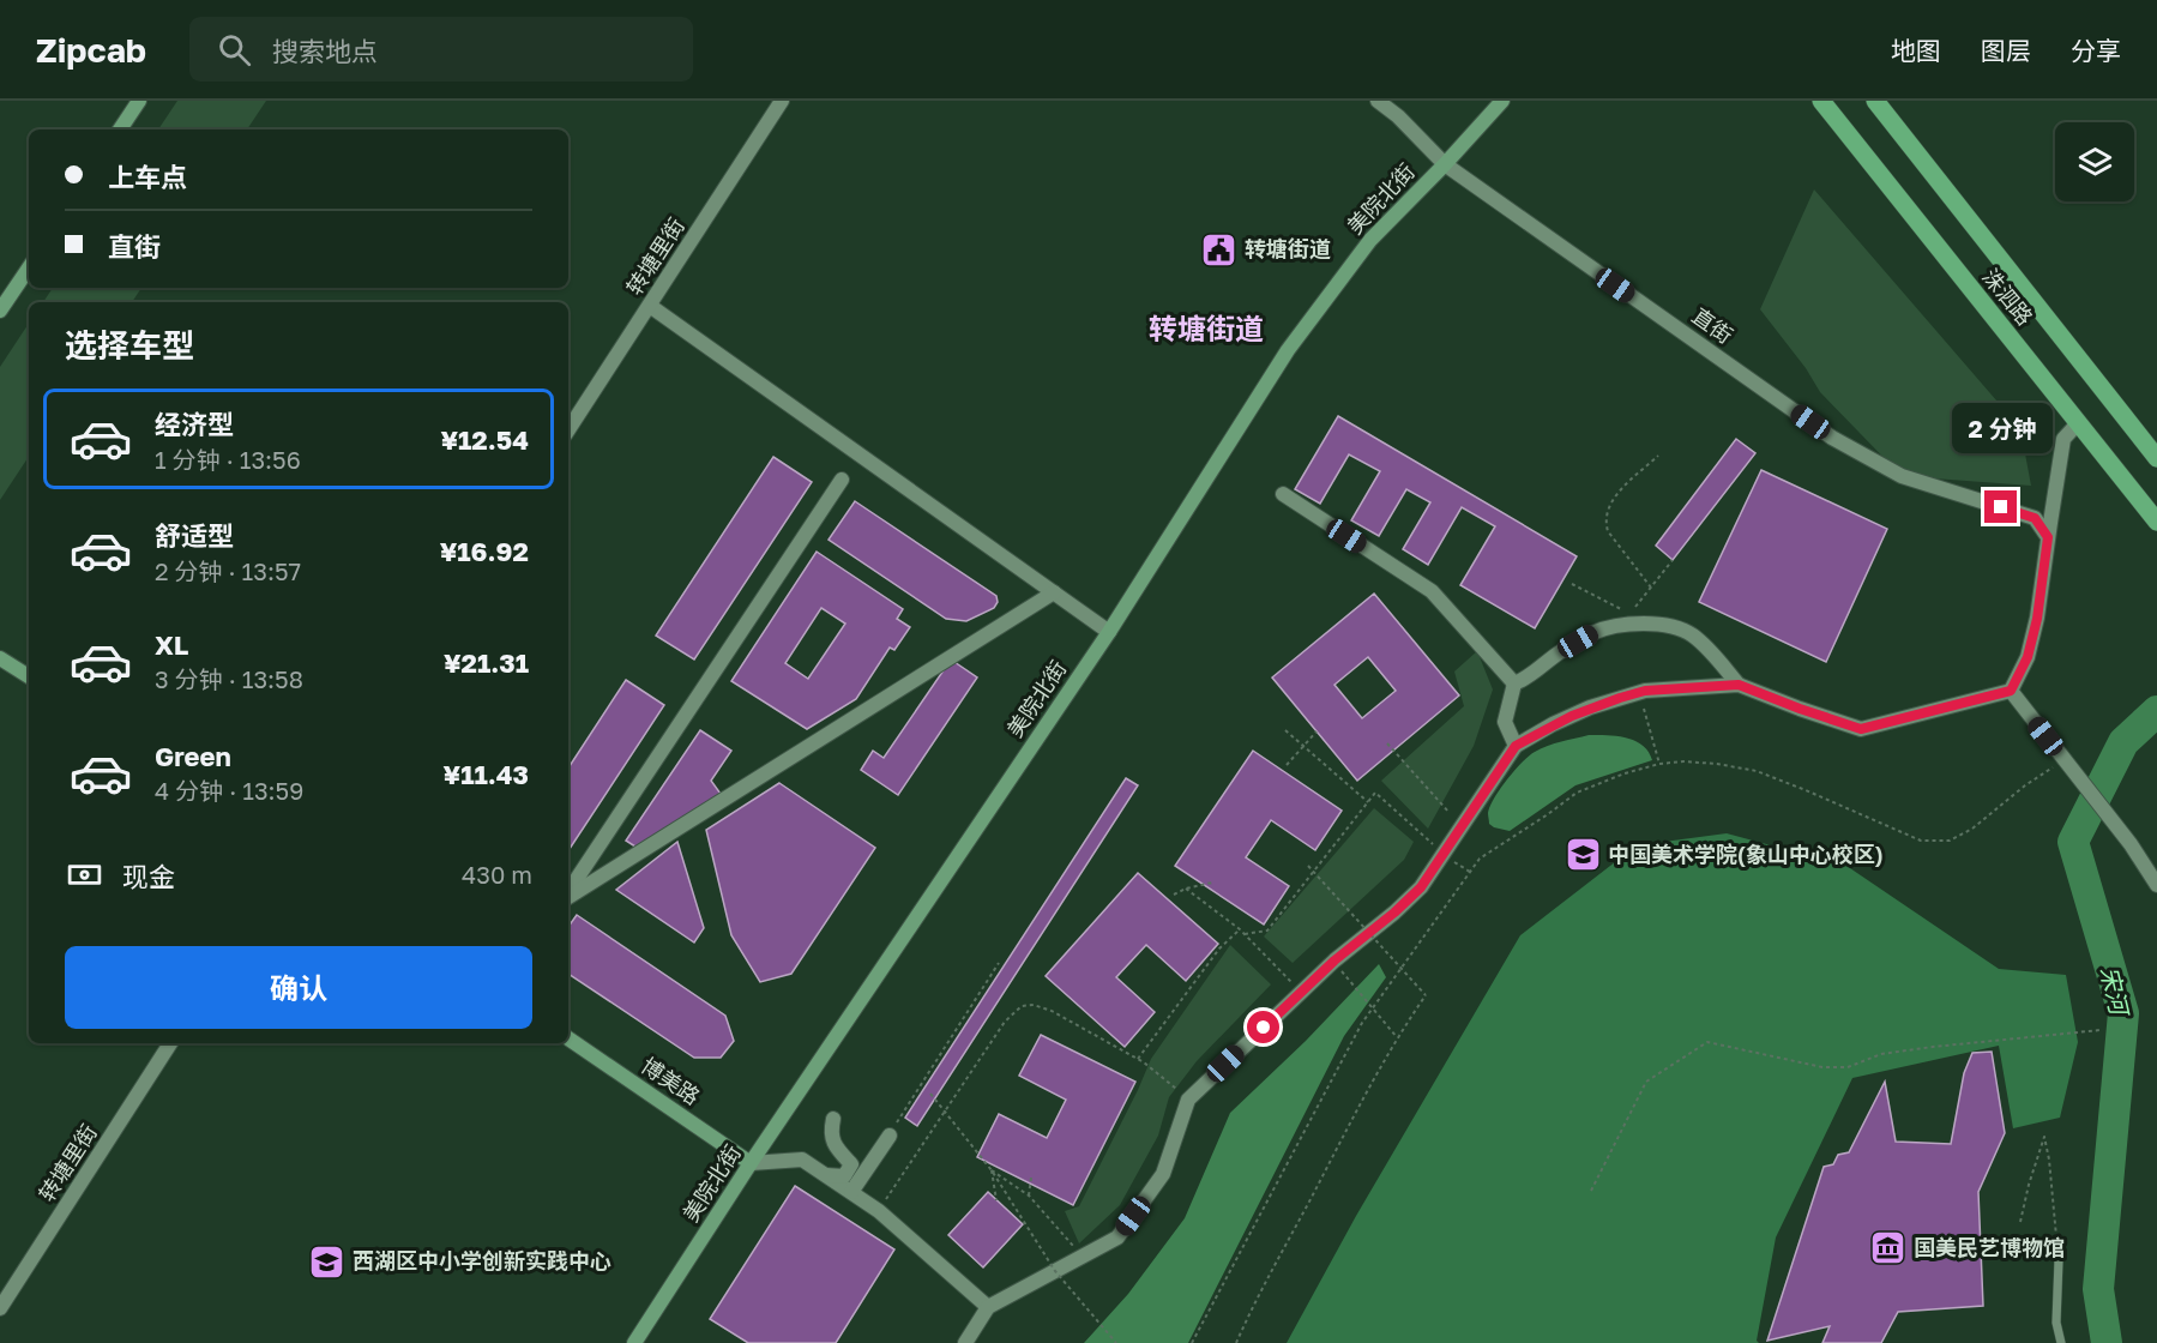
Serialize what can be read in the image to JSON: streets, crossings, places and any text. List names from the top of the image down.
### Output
{
  "streets": {
    "main road": ["洙泗路"],
    "street": [
      "美院北街",
      "转塘里街",
      "直街",
      "博美路"
    ]
  },
  "crossings": [
    ["美院北街", "直街"],
    ["美院北街", "博美路"]
  ],
  "districts": ["转塘街道"],
  "water": ["宋河"],
  "places": {
    "public building": ["转塘街道"],
    "school or university": ["中国美术学院(象山中心校区)", "西湖区中小学创新实践中心"],
    "museum": ["国美民艺博物馆"]
  },
  "page": {
    "header": "Zipcab",
    "search": "搜索地点",
    "nav": ["地图", "图层", "分享"],
    "banner": ["上车点", "直街"],
    "heading": "选择车型",
    "list": [
      {
        "name": "经济型",
        "note": "1 分钟 · 13:56",
        "value": "¥12.54"
      },
      {
        "name": "舒适型",
        "note": "2 分钟 · 13:57",
        "value": "¥16.92"
      },
      {
        "name": "XL",
        "note": "3 分钟 · 13:58",
        "value": "¥21.31"
      },
      {
        "name": "Green",
        "note": "4 分钟 · 13:59",
        "value": "¥11.43"
      }
    ],
    "bubble": "2 分钟",
    "pay": ["现金", "430 m"],
    "buttons": "确认"
  }
}
